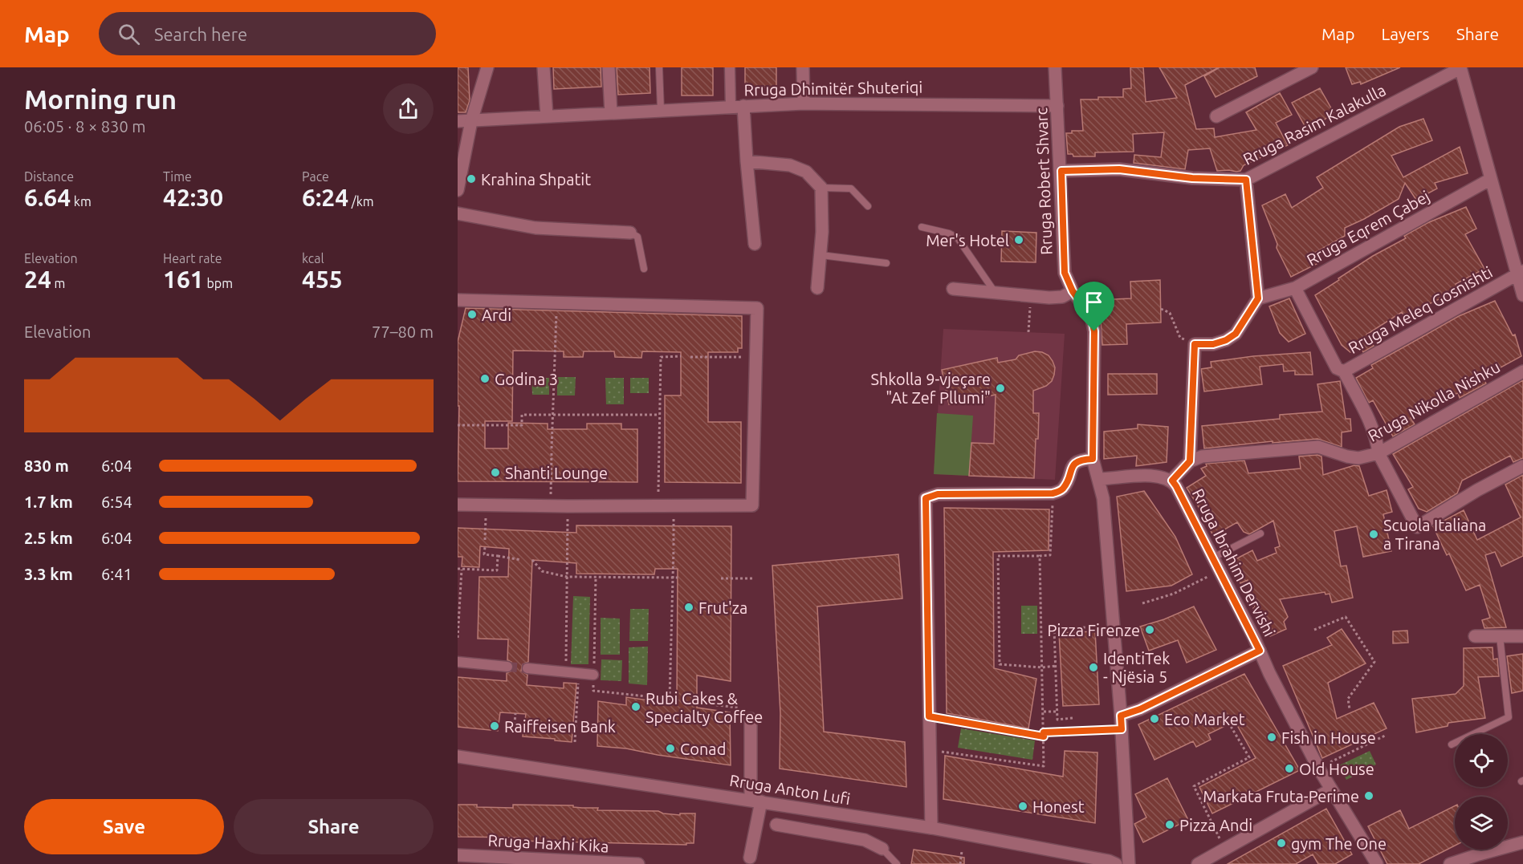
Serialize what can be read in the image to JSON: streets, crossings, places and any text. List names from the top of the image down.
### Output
{
  "streets": {
    "street": [
      "Rruga Dhimitër Shuteriqi",
      "Rruga Rasim Kalakulla",
      "Rruga Robert Shvarc",
      "Rruga Eqrem Çabej",
      "Rruga Meleq Gosnishti",
      "Rruga Nikolla Nishku",
      "Rruga Ibrahim Dervishi",
      "Rruga Anton Lufi",
      "Rruga Haxhi Kika"
    ]
  },
  "crossings": [
    ["Rruga Dhimitër Shuteriqi", "Rruga Robert Shvarc"],
    ["Rruga Rasim Kalakulla", "Rruga Robert Shvarc"],
    ["Rruga Eqrem Çabej", "Rruga Meleq Gosnishti"],
    ["Rruga Nikolla Nishku", "Rruga Ibrahim Dervishi"]
  ],
  "places": [
    "Krahina Shpatit",
    "Mer's Hotel",
    "Ardi",
    "Godina 3",
    "Shkolla 9-vjeçare \"At Zef Pllumi\"",
    "Shanti Lounge",
    "Scuola Italiana a Tirana",
    "Frut'za",
    "Pizza Firenze",
    "IdentiTek - Njësia 5",
    "Rubi Cakes & Specialty Coffee",
    "Eco Market",
    "Raiffeisen Bank",
    "Fish in House",
    "Conad",
    "Old House",
    "Markata Fruta-Perime",
    "Honest",
    "Pizza Andi",
    "gym The One"
  ],
  "page": {
    "header": "Map",
    "search": "Search here",
    "nav": ["Map", "Layers", "Share"],
    "heading": ["Morning run", "06:05 · 8 × 830 m"],
    "stats": [
      ["Distance", "6.64 km"],
      ["Time", "42:30"],
      ["Pace", "6:24 /km"],
      ["Elevation", "24 m"],
      ["Heart rate", "161 bpm"],
      ["kcal", "455"]
    ],
    "chart": ["Elevation", "77–80 m"],
    "list": [
      {
        "name": "830 m",
        "note": "6:04"
      },
      {
        "name": "1.7 km",
        "note": "6:54"
      },
      {
        "name": "2.5 km",
        "note": "6:04"
      },
      {
        "name": "3.3 km",
        "note": "6:41"
      }
    ],
    "buttons": ["Save", "Share"]
  }
}
